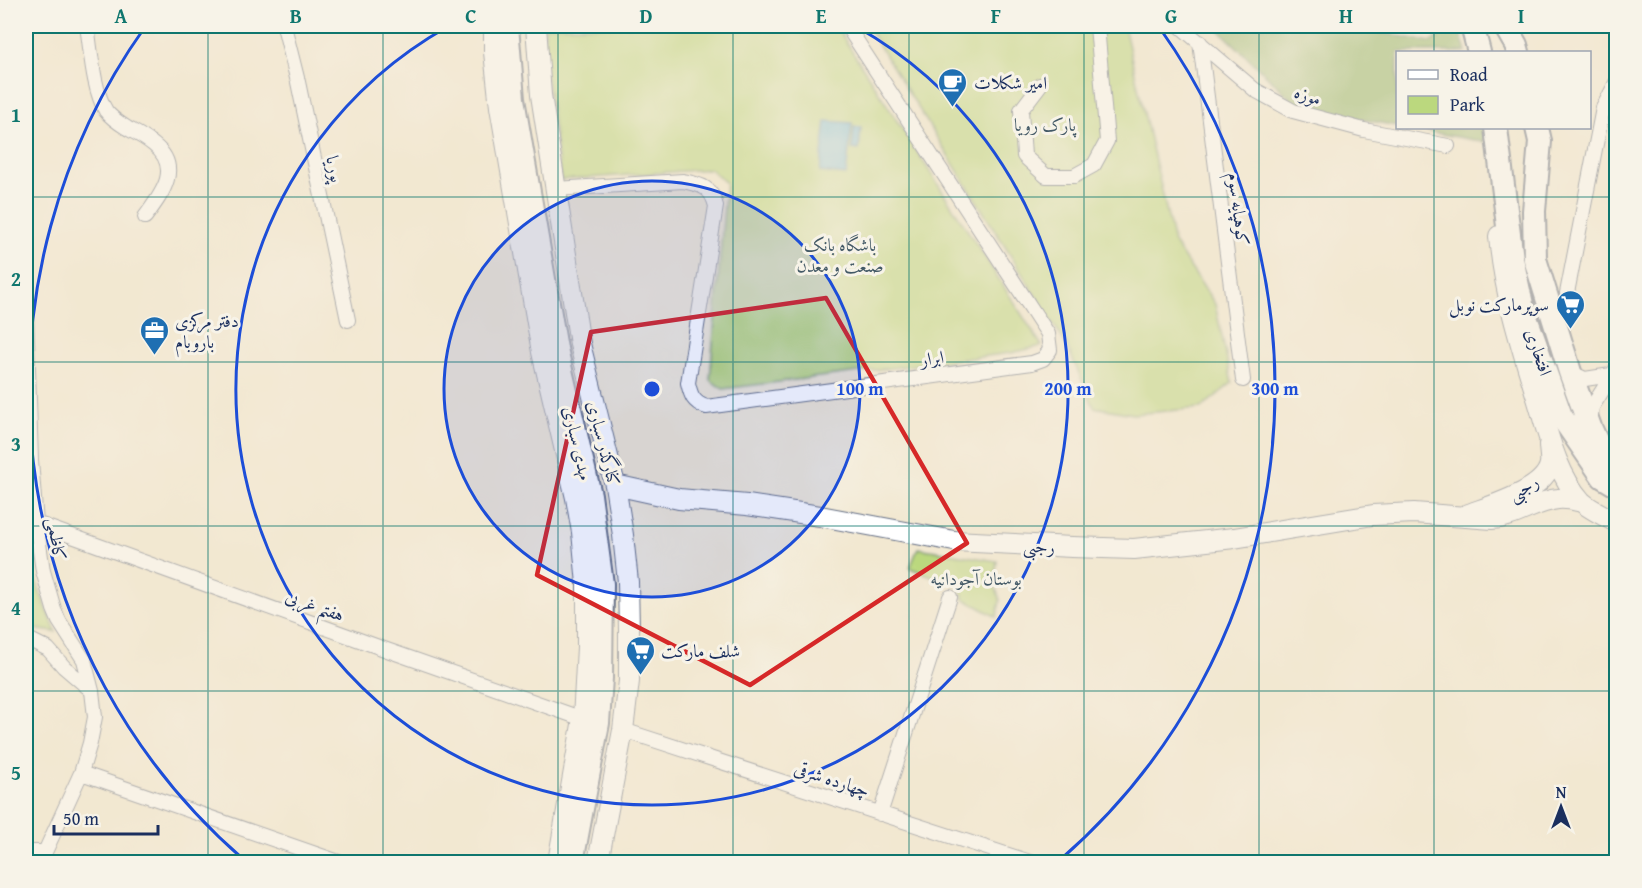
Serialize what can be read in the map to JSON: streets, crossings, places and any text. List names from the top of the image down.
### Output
{
  "streets": {
    "main road": [
      "افتخاری",
      "مهدی سباری",
      "کنارگذر سباری",
      "رجبی"
    ],
    "street": [
      "موزه",
      "پوریا",
      "کوهپایه سوم",
      "ابرار",
      "کاظمی",
      "هفتم غربی",
      "چهارده شرقی"
    ]
  },
  "crossings": [
    ["موزه", "کوهپایه سوم"],
    ["ابرار", "کنارگذر سباری"],
    ["مهدی سباری", "کنارگذر سباری"],
    ["مهدی سباری", "هفتم غربی"],
    ["مهدی سباری", "چهارده شرقی"],
    ["کنارگذر سباری", "رجبی"],
    ["کنارگذر سباری", "هفتم غربی"],
    ["کنارگذر سباری", "چهارده شرقی"],
    ["کاظمی", "هفتم غربی"],
    ["هفتم غربی", "چهارده شرقی"]
  ],
  "parks": ["پارک رویا", "باشگاه بانک صنعت و معدن", "بوستان آجودانیه"],
  "places": {
    "cafe": ["امیر شکلات"],
    "supermarket": ["سوپرمارکت نوبل", "شلف مارکت"],
    "office": ["دفتر مرکزی باروبام"]
  },
  "legend": ["Road", "Park"],
  "scale_bar": "50 m",
  "north": "top",
  "grid": {
    "columns": [
      "A",
      "B",
      "C",
      "D",
      "E",
      "F",
      "G",
      "H",
      "I"
    ],
    "rows": [
      "1",
      "2",
      "3",
      "4",
      "5"
    ]
  },
  "rings": ["100 m", "200 m", "300 m"]
}
